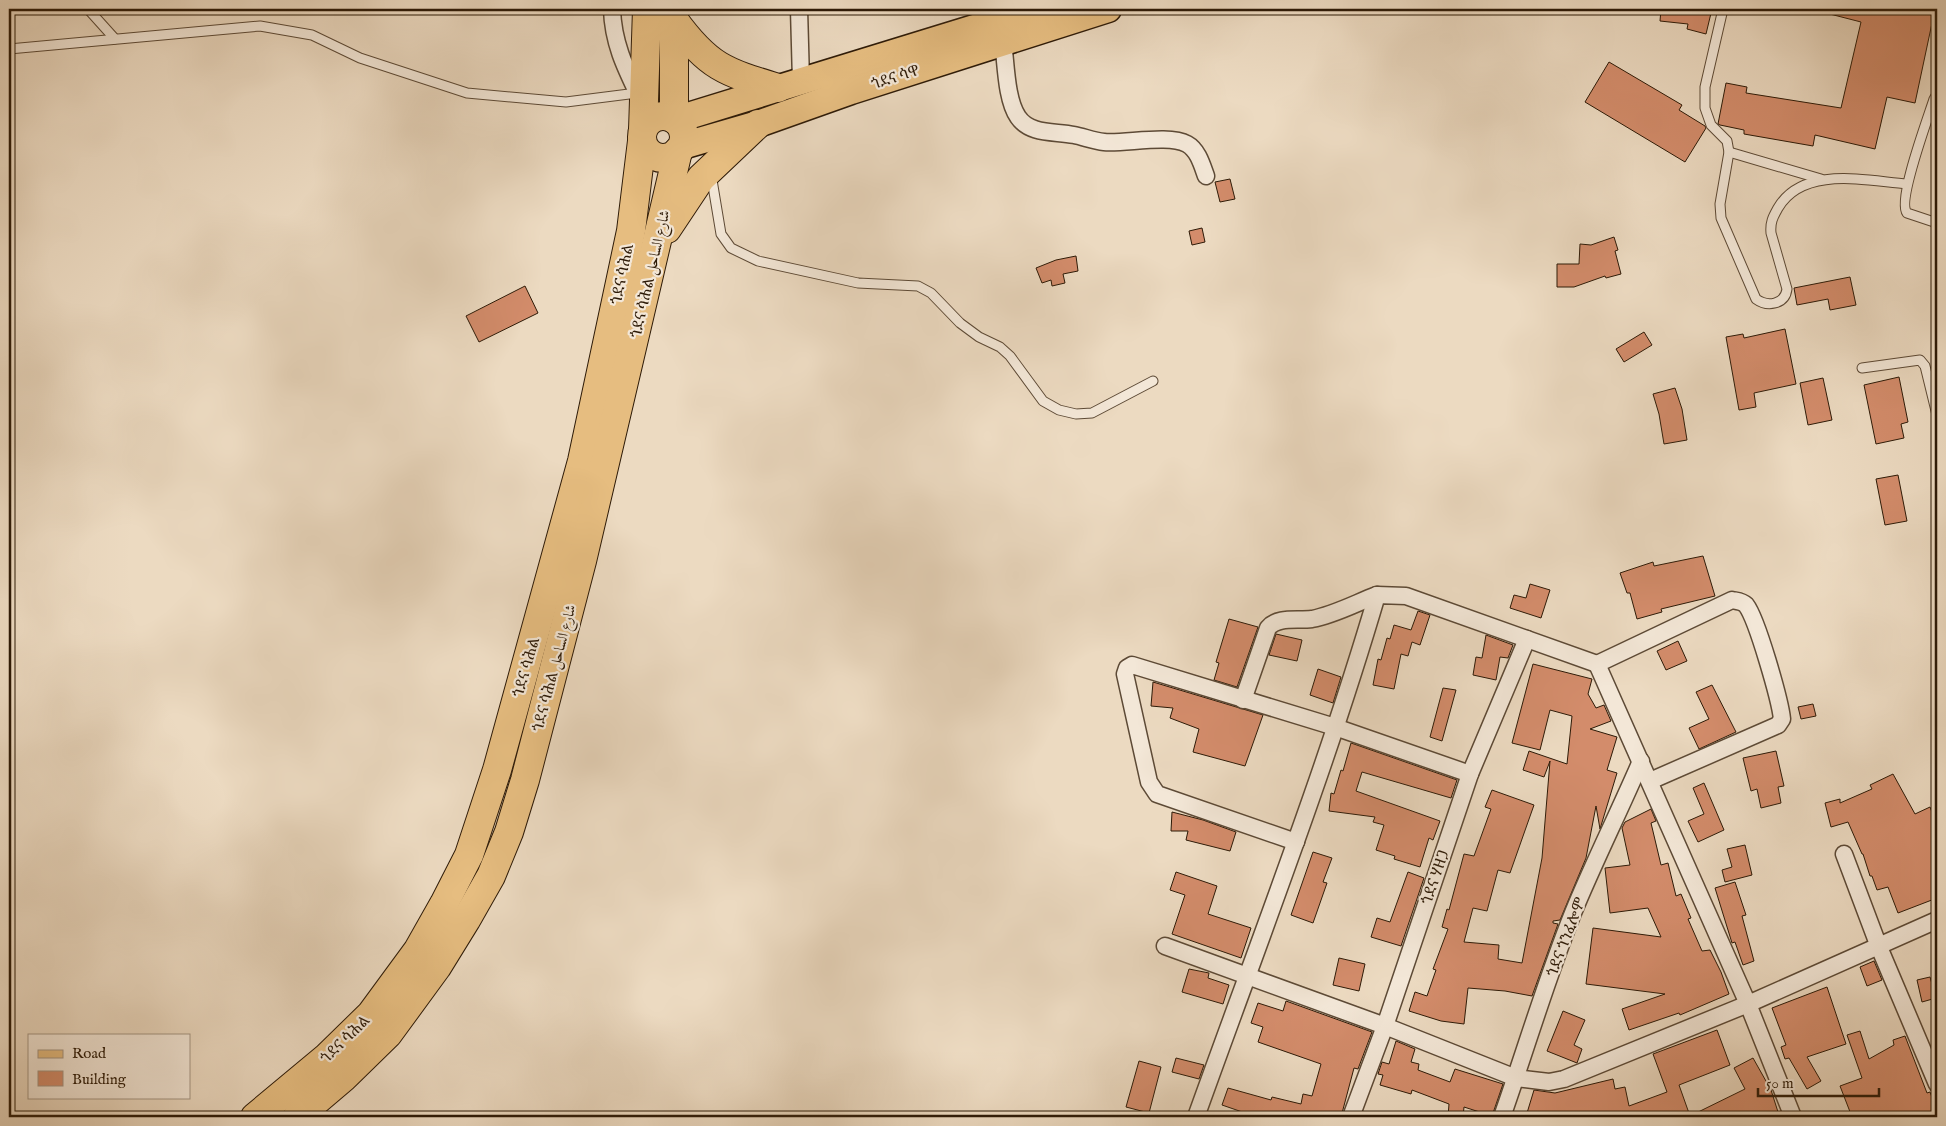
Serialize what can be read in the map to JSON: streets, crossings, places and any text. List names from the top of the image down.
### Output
{
  "streets": {
    "highway": ["ጎደና ሳሕል", "ጎደና ሳሕል شارع الساحل"],
    "main road": ["ጎደና ሳዋ"],
    "street": ["ጎደና ሃዘጋ", "ጎደና ጎንፈሎም"]
  },
  "crossings": [
    ["ጎደና ሳዋ", "ጎደና ሳሕል شارع الساحل"],
    ["ጎደና ሳሕል", "ጎደና ሳሕል شارع الساحل"]
  ],
  "legend": ["Road", "Building"],
  "scale_bar": "50 m"
}
